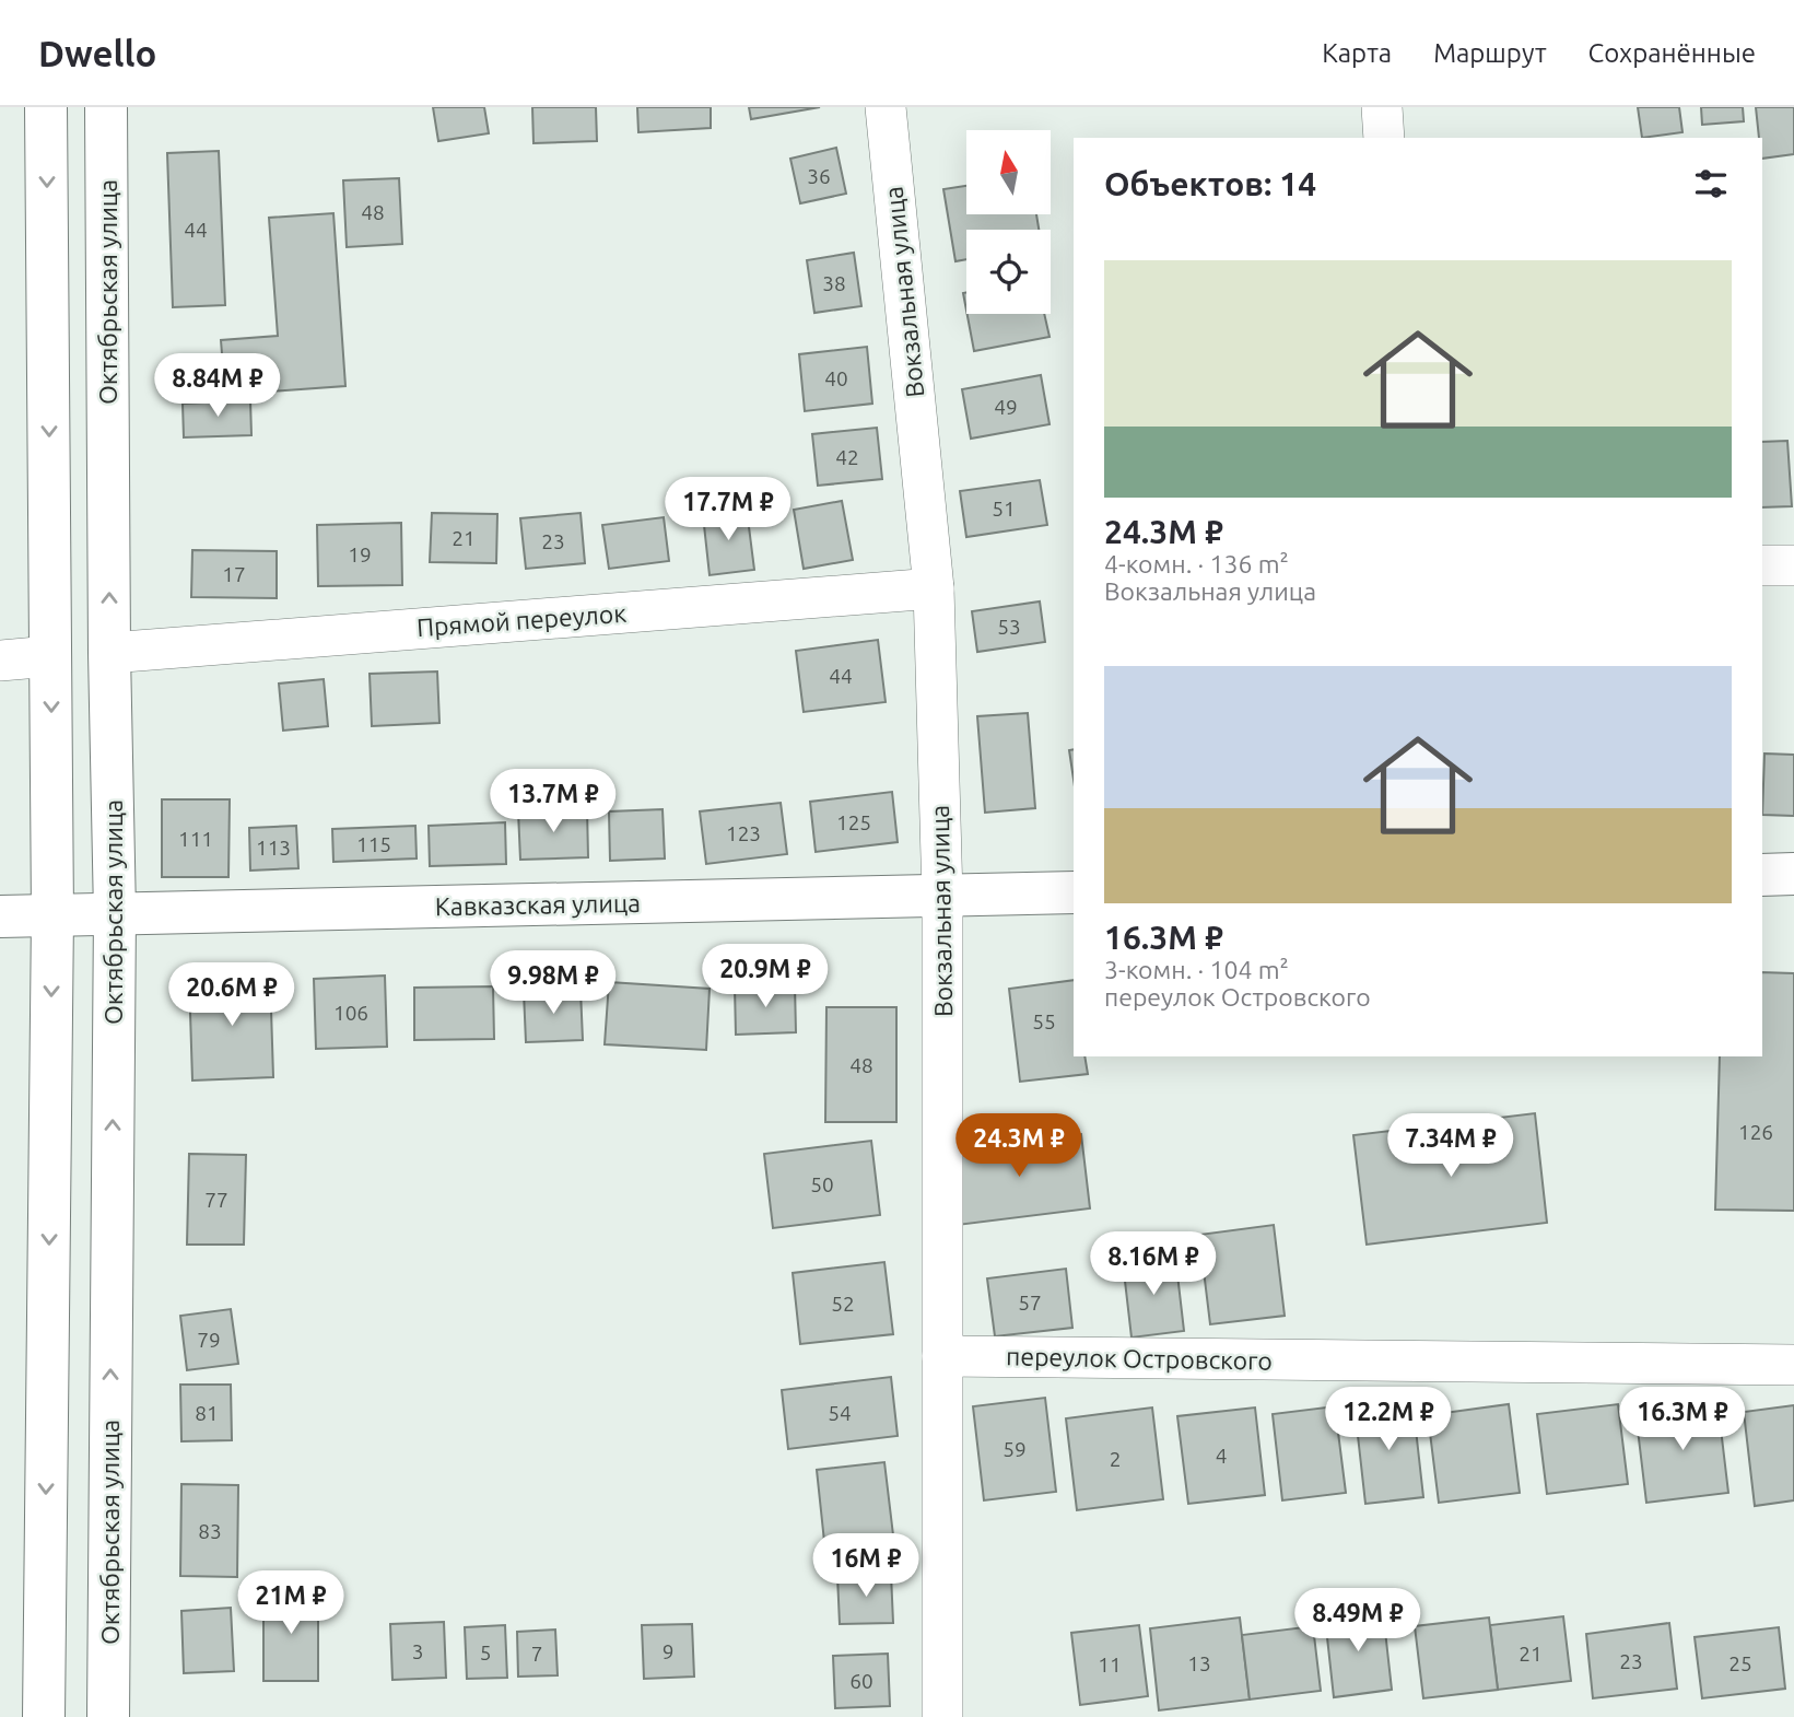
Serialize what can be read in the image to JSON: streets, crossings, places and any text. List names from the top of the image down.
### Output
{
  "streets": {
    "main road": ["Октябрьская улица", "Кавказская улица"],
    "street": ["Вокзальная улица", "Прямой переулок", "переулок Островского"]
  },
  "crossings": [
    ["Октябрьская улица", "Прямой переулок"],
    ["Октябрьская улица", "Кавказская улица"],
    ["Вокзальная улица", "Прямой переулок"],
    ["Вокзальная улица", "Кавказская улица"],
    ["Вокзальная улица", "переулок Островского"]
  ],
  "house_numbers": [
    "36",
    "48",
    "44",
    "38",
    "40",
    "49",
    "42",
    "51",
    "21",
    "23",
    "19",
    "17",
    "53",
    "44",
    "125",
    "123",
    "111",
    "115",
    "113",
    "106",
    "55",
    "48",
    "126",
    "50",
    "77",
    "57",
    "52",
    "79",
    "81",
    "54",
    "59",
    "4",
    "2",
    "83",
    "3",
    "9",
    "5",
    "7",
    "21",
    "23",
    "13",
    "25",
    "11",
    "60"
  ],
  "north": "top",
  "page": {
    "header": "Dwello",
    "nav": ["Карта", "Маршрут", "Сохранённые"],
    "heading": "Объектов: 14",
    "list": [
      {
        "name": "24.3M ₽",
        "note": "4-комн. · 136 m² · Вокзальная улица"
      },
      {
        "name": "16.3M ₽",
        "note": "3-комн. · 104 m² · переулок Островского"
      }
    ],
    "price": [
      "8.84M ₽",
      "17.7M ₽",
      "13.7M ₽",
      "20.9M ₽",
      "9.98M ₽",
      "20.6M ₽",
      "24.3M ₽",
      "7.34M ₽",
      "8.16M ₽",
      "12.2M ₽",
      "16.3M ₽",
      "16M ₽",
      "21M ₽",
      "8.49M ₽"
    ]
  }
}
